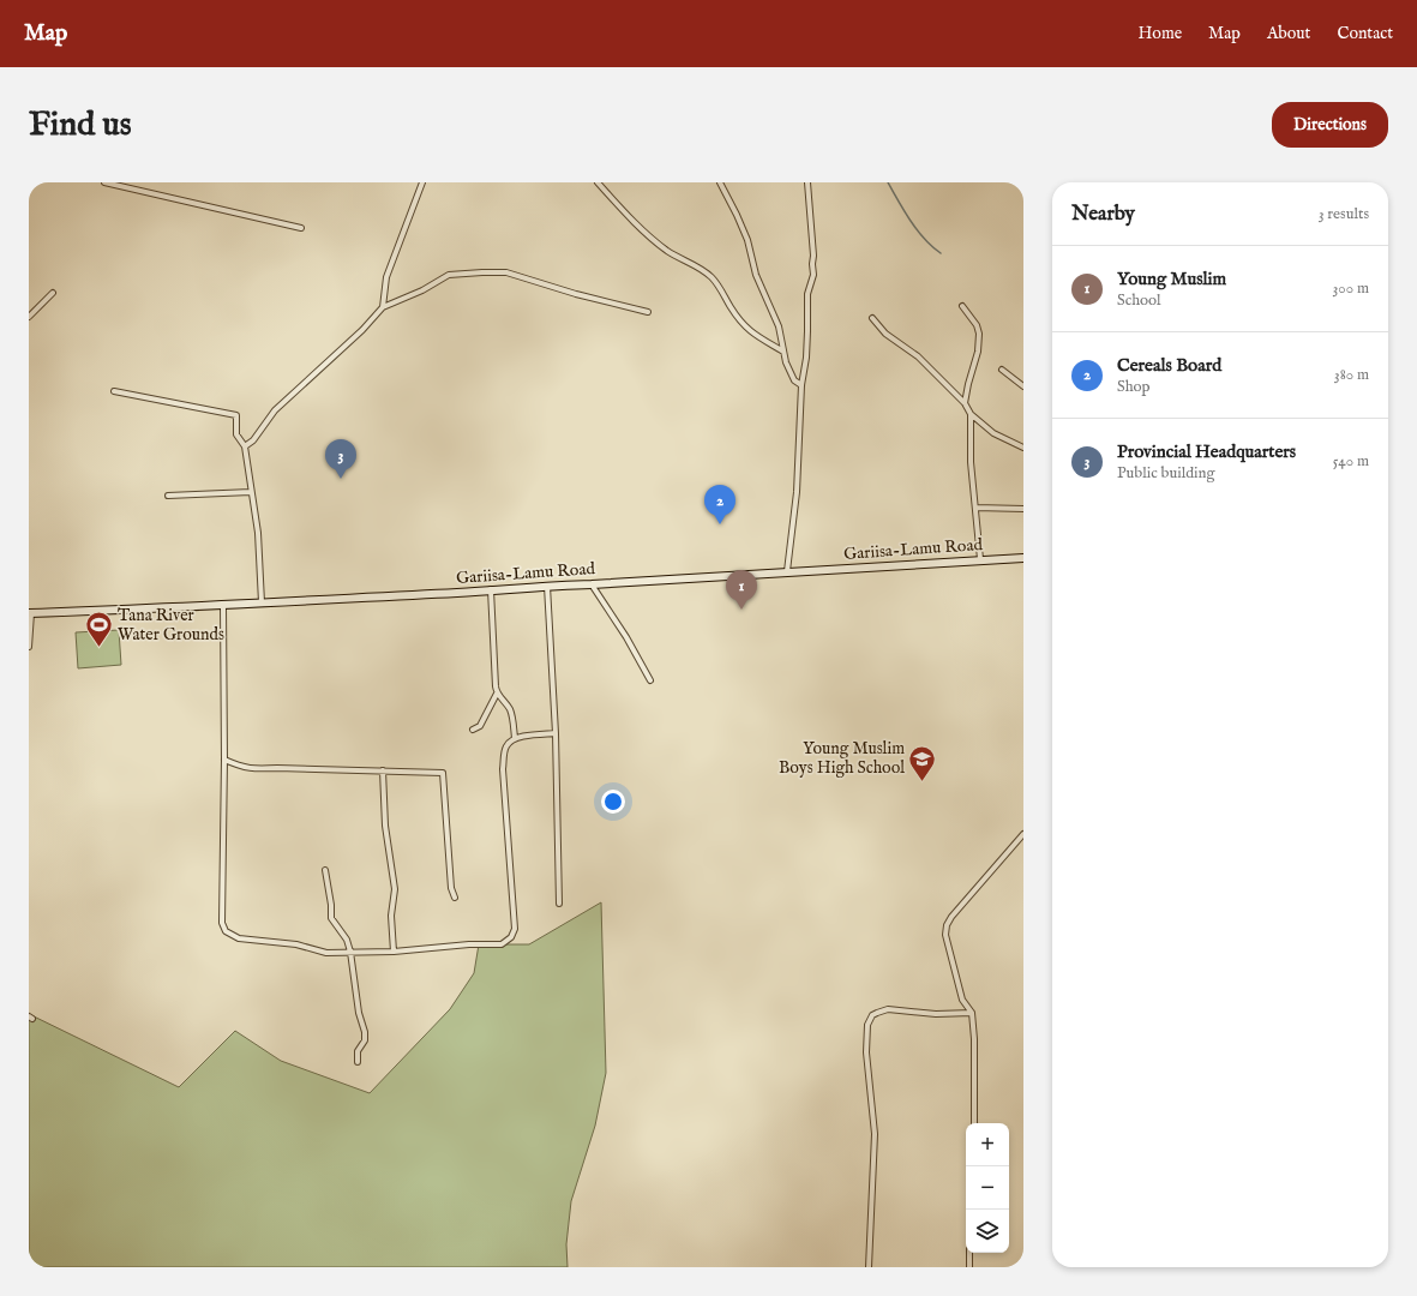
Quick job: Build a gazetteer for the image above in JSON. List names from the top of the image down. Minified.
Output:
{"streets":{"street":["Gariisa-Lamu Road"]},"places":{"sports":["Tana River Water Grounds"],"school or university":["Young Muslim Boys High School"]},"page":{"header":"Map","nav":["Home","Map","About","Contact"],"buttons":"Directions","title":"Find us","heading":["Nearby","3 results"],"list":[{"mark":"1","name":"Young Muslim","note":"School","value":"300 m"},{"mark":"2","name":"Cereals Board","note":"Shop","value":"380 m"},{"mark":"3","name":"Provincial Headquarters","note":"Public building","value":"540 m"}],"pins":["3","2","1"],"map_buttons":["+","−"]}}
